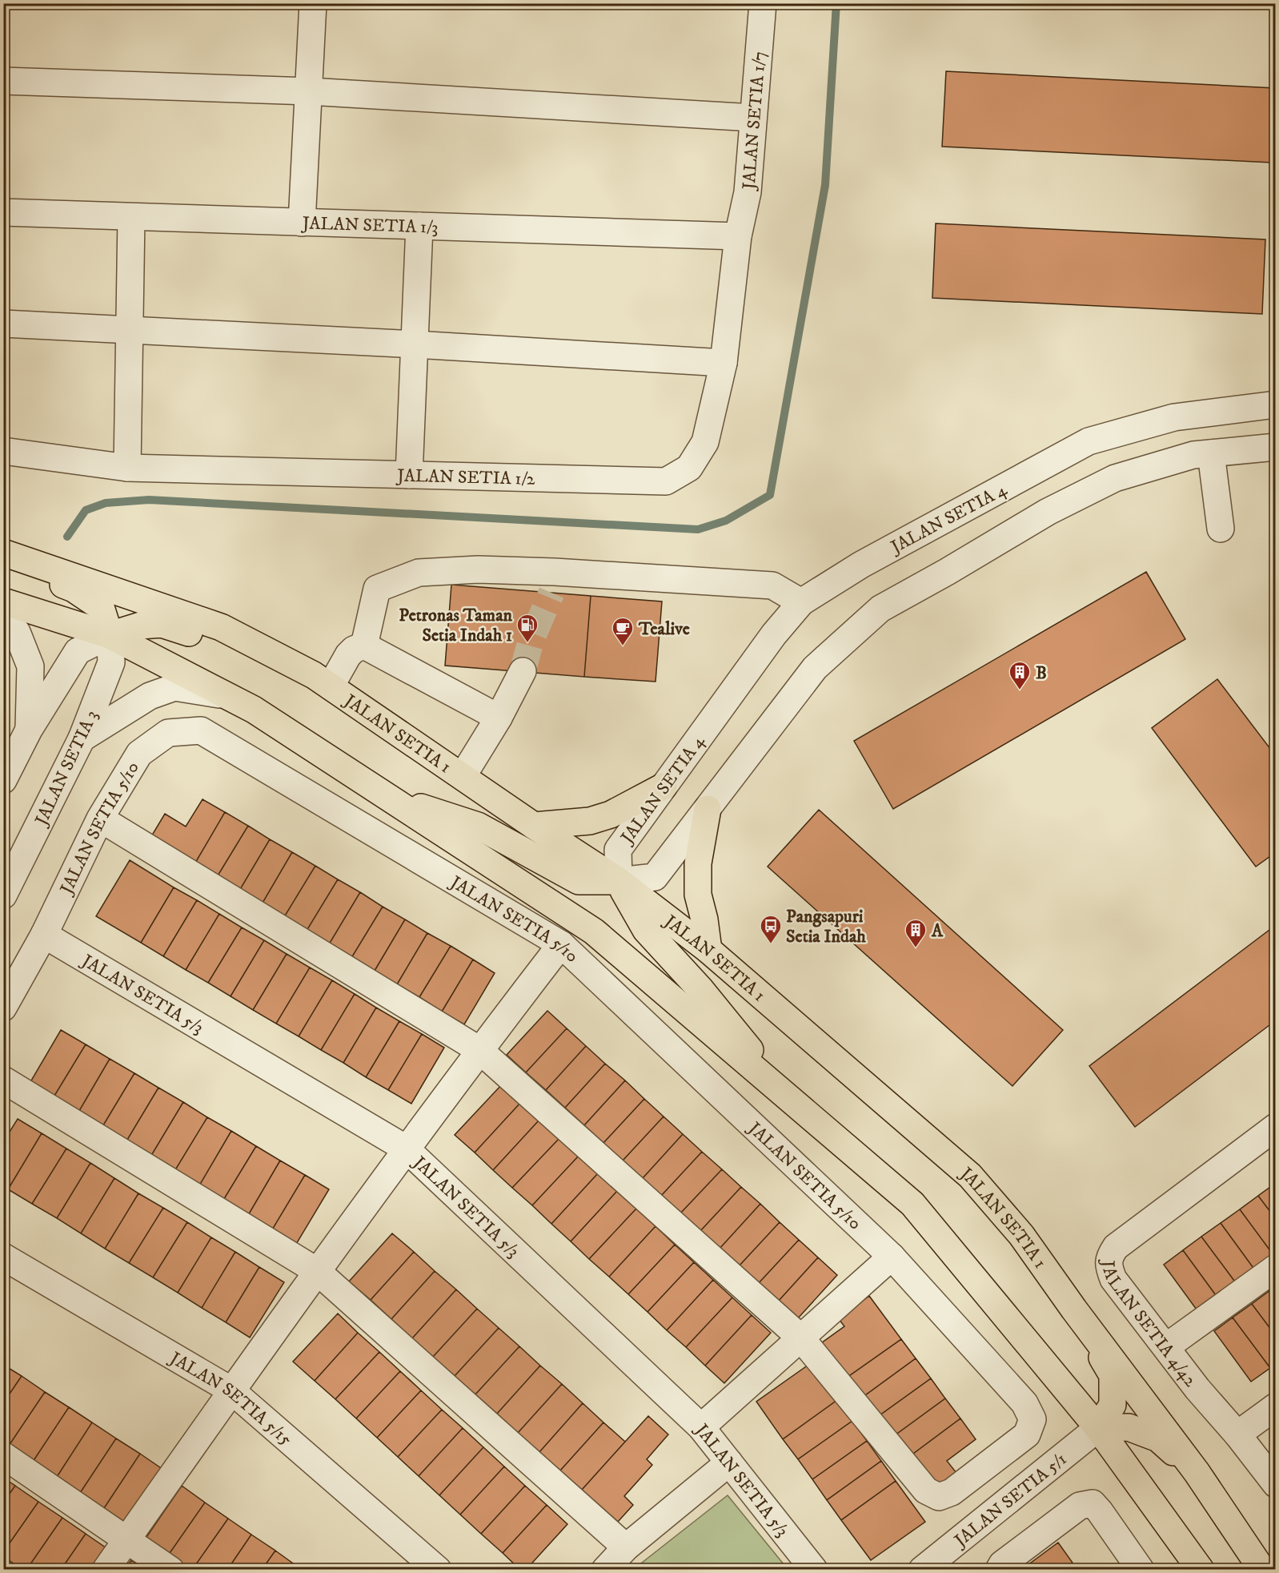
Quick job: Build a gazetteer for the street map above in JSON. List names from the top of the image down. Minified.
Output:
{"streets":{"main road":["JALAN SETIA 1","JALAN SETIA 3"],"street":["JALAN SETIA 1/7","JALAN SETIA 1/3","JALAN SETIA 1/2","JALAN SETIA 4","JALAN SETIA 5/10","JALAN SETIA 5/3","JALAN SETIA 4/42","JALAN SETIA 5/15","JALAN SETIA 5/1"]},"crossings":[["JALAN SETIA 1/7","JALAN SETIA 1/3"],["JALAN SETIA 1/7","JALAN SETIA 1/2"],["JALAN SETIA 1/3","JALAN SETIA 1/2"],["JALAN SETIA 4","JALAN SETIA 1"],["JALAN SETIA 5/10","JALAN SETIA 5/3"]],"places":{"fuel station":["Petronas Taman Setia Indah 1"],"cafe":["Tealive"],"building":["B","A"],"bus stop":["Pangsapuri Setia Indah"]}}
